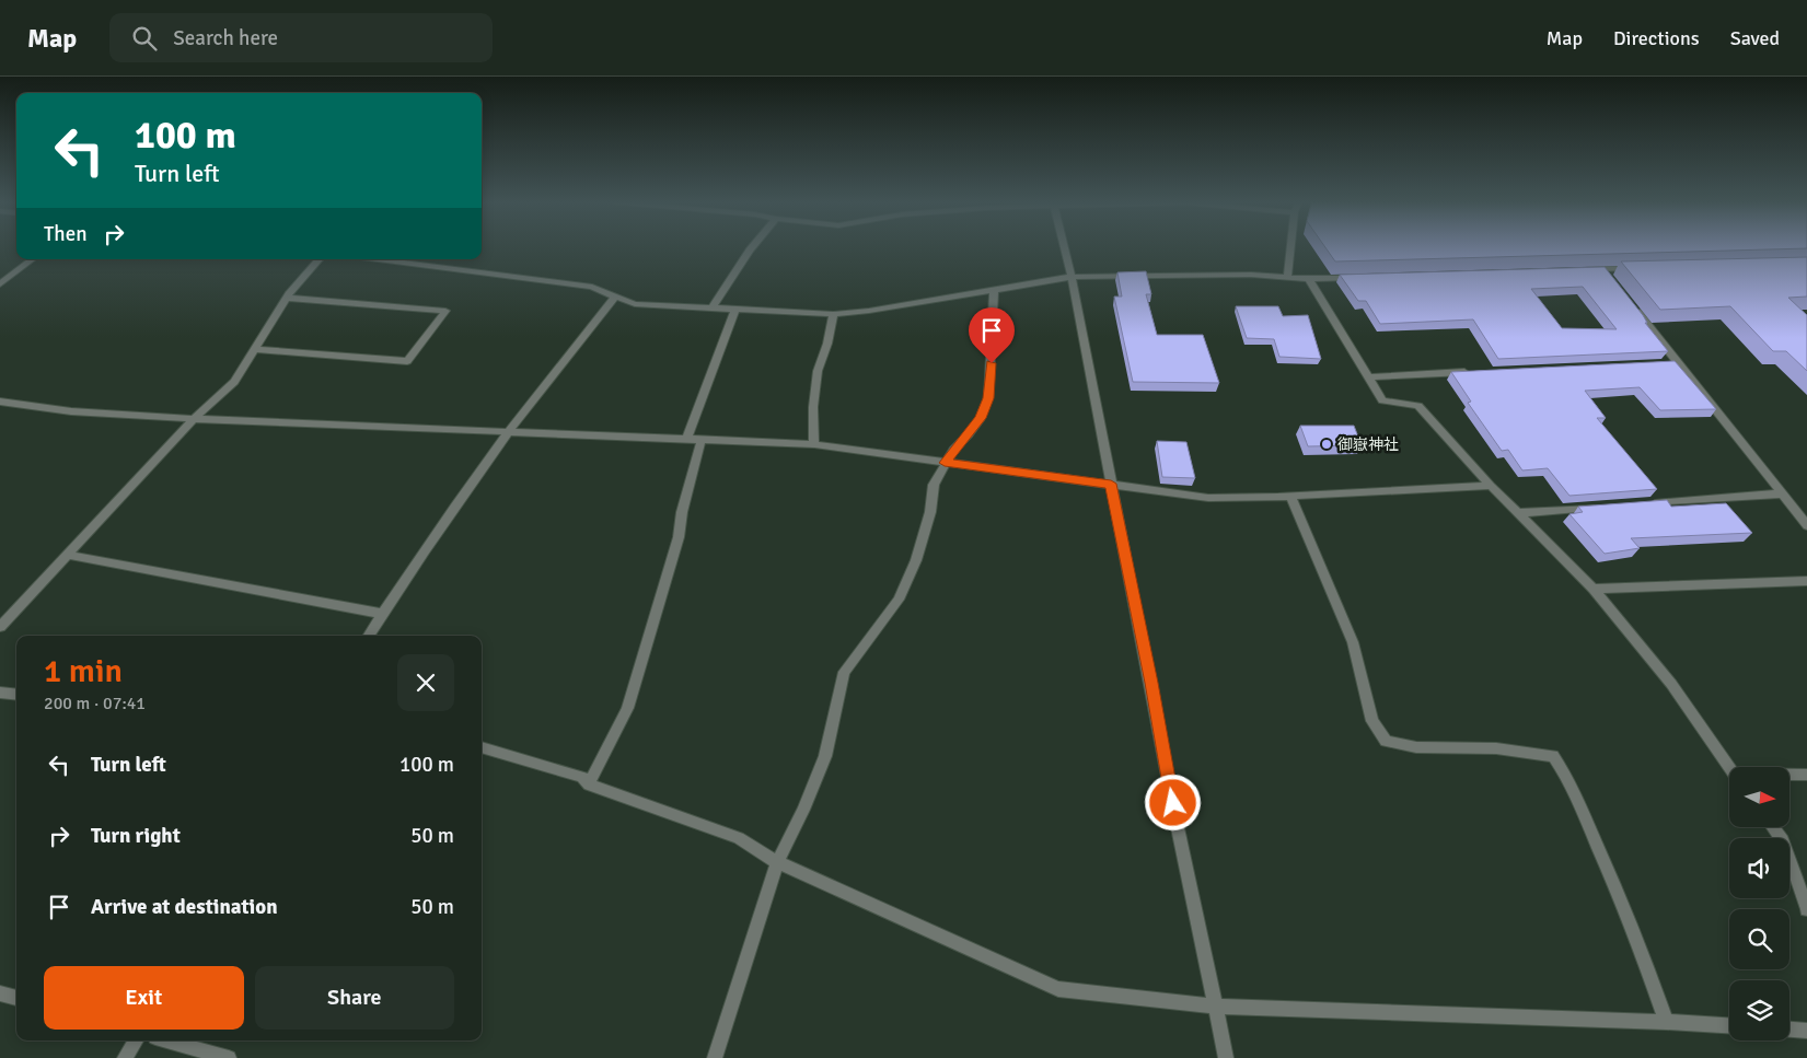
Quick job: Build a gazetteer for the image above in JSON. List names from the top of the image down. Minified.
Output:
{"places":["御嶽神社"],"north":"right","page":{"header":"Map","search":"Search here","nav":["Map","Directions","Saved"],"turn":["100 m","Turn left"],"then":"Then","heading":["1 min","200 m · 07:41"],"list":[{"name":"Turn left","value":"100 m"},{"name":"Turn right","value":"50 m"},{"name":"Arrive at destination","value":"50 m"}],"buttons":["Exit","Share"]}}
